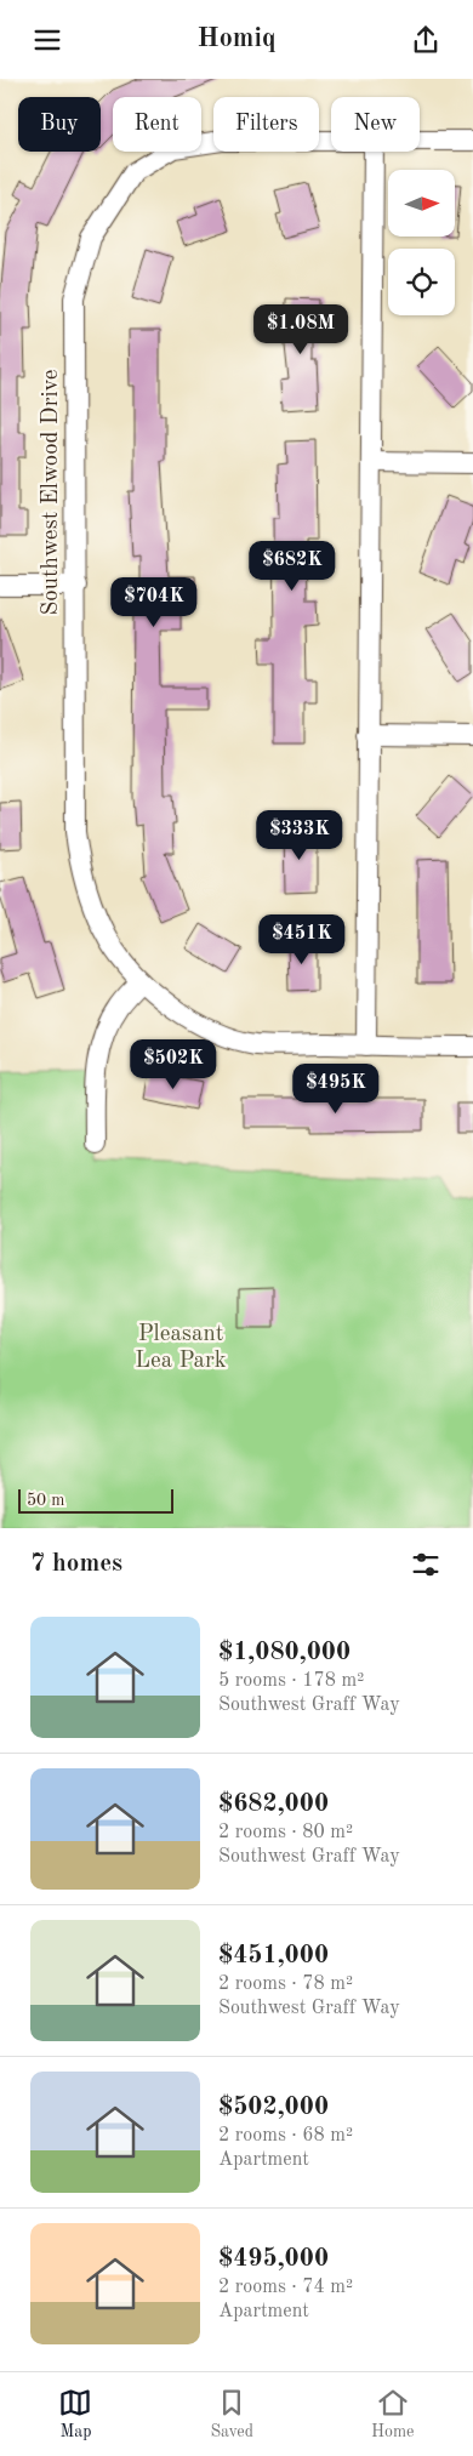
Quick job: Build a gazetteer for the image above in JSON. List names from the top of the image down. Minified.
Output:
{"streets":{"street":["Southwest Elwood Drive"]},"parks":["Pleasant Lea Park"],"scale_bar":"50 m","north":"right","page":{"header":"Homiq","chip":["Buy","Rent","Filters","New"],"price":["$1.08M","$682K","$704K","$333K","$451K","$502K","$495K"],"scale":"50 m","heading":"7 homes","list":[{"name":"$1,080,000","note":"5 rooms · 178 m² · Southwest Graff Way"},{"name":"$682,000","note":"2 rooms · 80 m² · Southwest Graff Way"},{"name":"$451,000","note":"2 rooms · 78 m² · Southwest Graff Way"},{"name":"$502,000","note":"2 rooms · 68 m² · Apartment"},{"name":"$495,000","note":"2 rooms · 74 m² · Apartment"}],"tabs":["Map","Saved","Home"]}}
